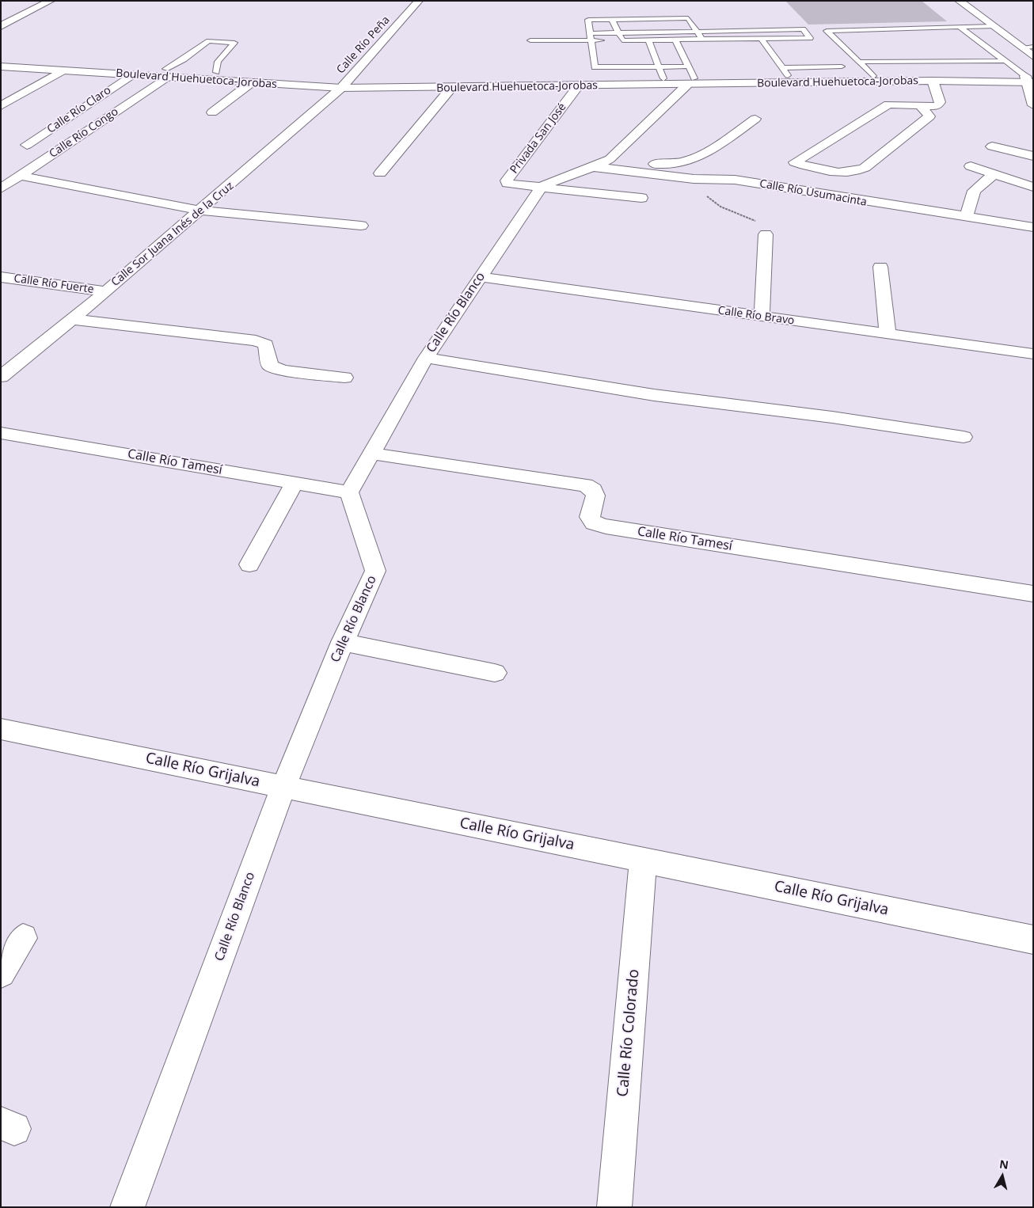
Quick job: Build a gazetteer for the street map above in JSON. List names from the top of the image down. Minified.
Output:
{"streets":{"street":["Calle Río Peña","Boulevard Huehuetoca-Jorobas","Calle Río Claro","Calle Río Congo","Privada San José","Calle Río Usumacinta","Calle Sor Juana Inés de la Cruz","Calle Río Fuerte","Calle Río Blanco","Calle Río Bravo","Calle Río Tamesí","Calle Río Grijalva","Calle Río Colorado"]},"crossings":[["Calle Río Peña","Boulevard Huehuetoca-Jorobas"],["Calle Río Peña","Calle Sor Juana Inés de la Cruz"],["Boulevard Huehuetoca-Jorobas","Calle Río Claro"],["Boulevard Huehuetoca-Jorobas","Calle Río Congo"],["Boulevard Huehuetoca-Jorobas","Privada San José"],["Boulevard Huehuetoca-Jorobas","Calle Sor Juana Inés de la Cruz"],["Privada San José","Calle Río Blanco"],["Calle Sor Juana Inés de la Cruz","Calle Río Fuerte"],["Calle Río Blanco","Calle Río Bravo"],["Calle Río Blanco","Calle Río Tamesí"],["Calle Río Blanco","Calle Río Grijalva"],["Calle Río Grijalva","Calle Río Colorado"]],"north":"top"}
